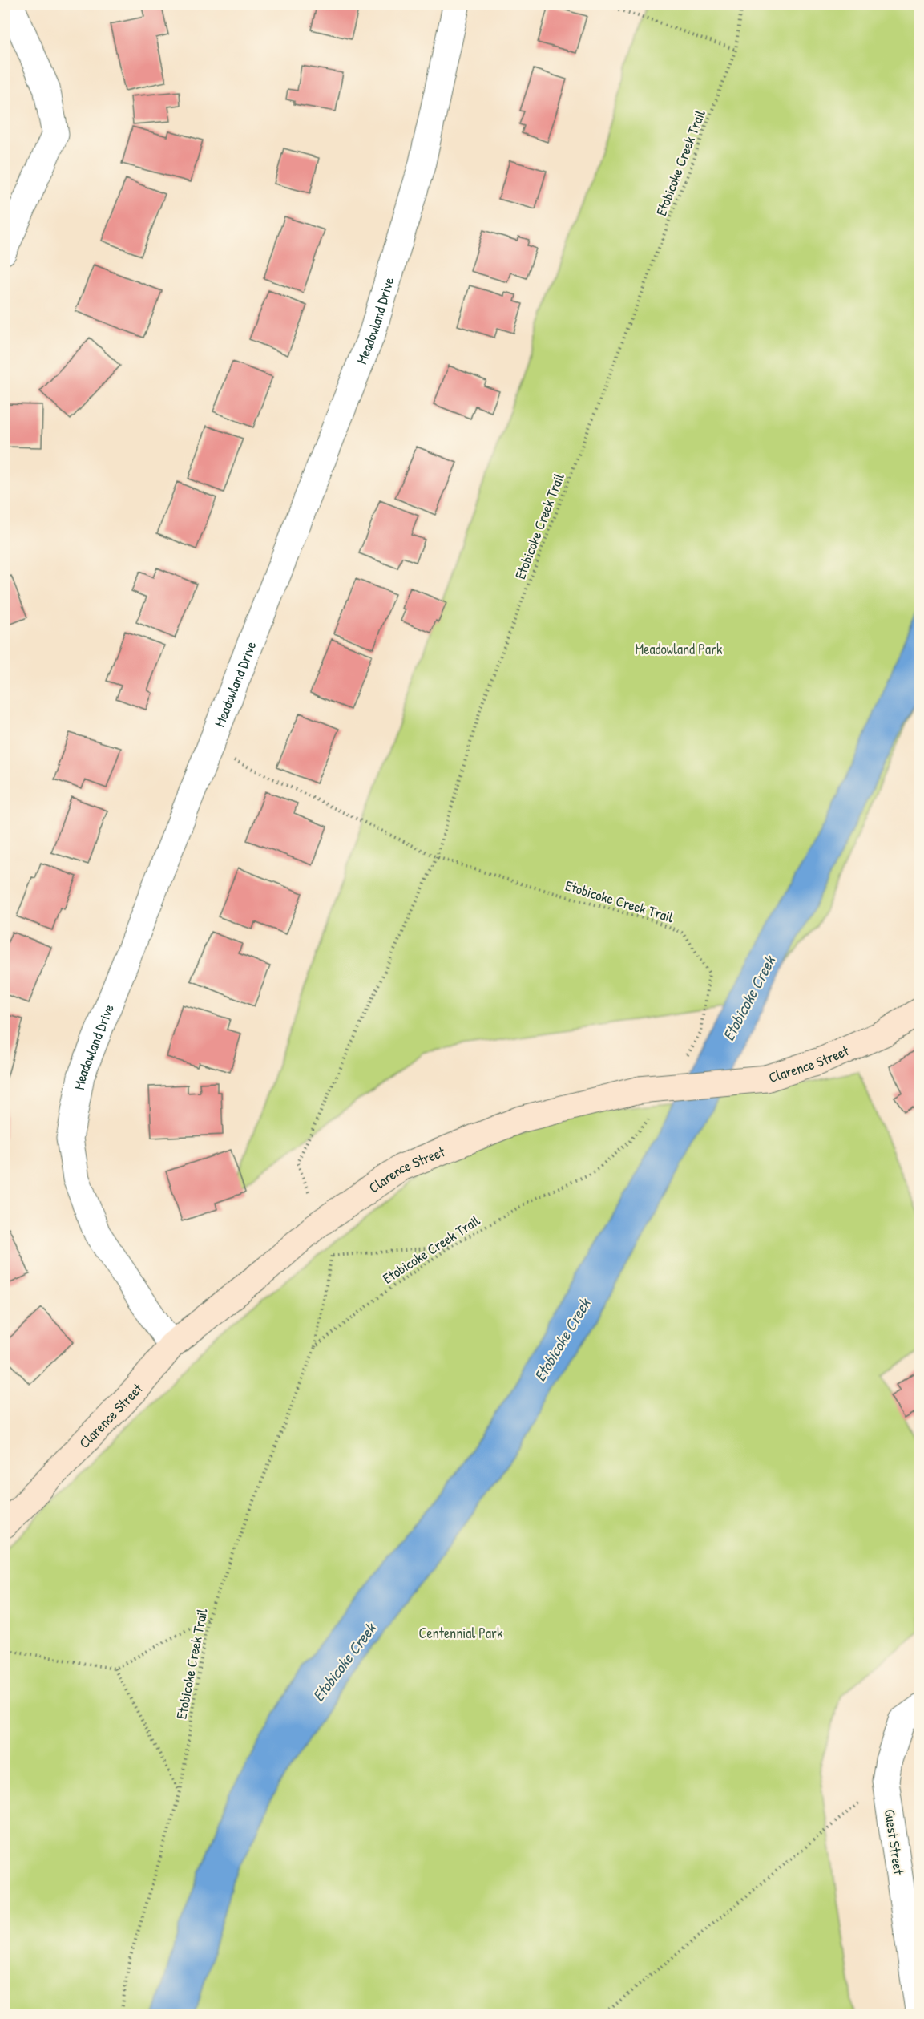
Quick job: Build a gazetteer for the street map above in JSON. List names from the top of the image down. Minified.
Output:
{"streets":{"street":["Meadowland Drive","Clarence Street","Guest Street"],"path":["Etobicoke Creek Trail"]},"crossings":[["Etobicoke Creek Trail","Clarence Street"],["Meadowland Drive","Clarence Street"]],"water":["Etobicoke Creek"],"parks":["Meadowland Park","Centennial Park"]}
